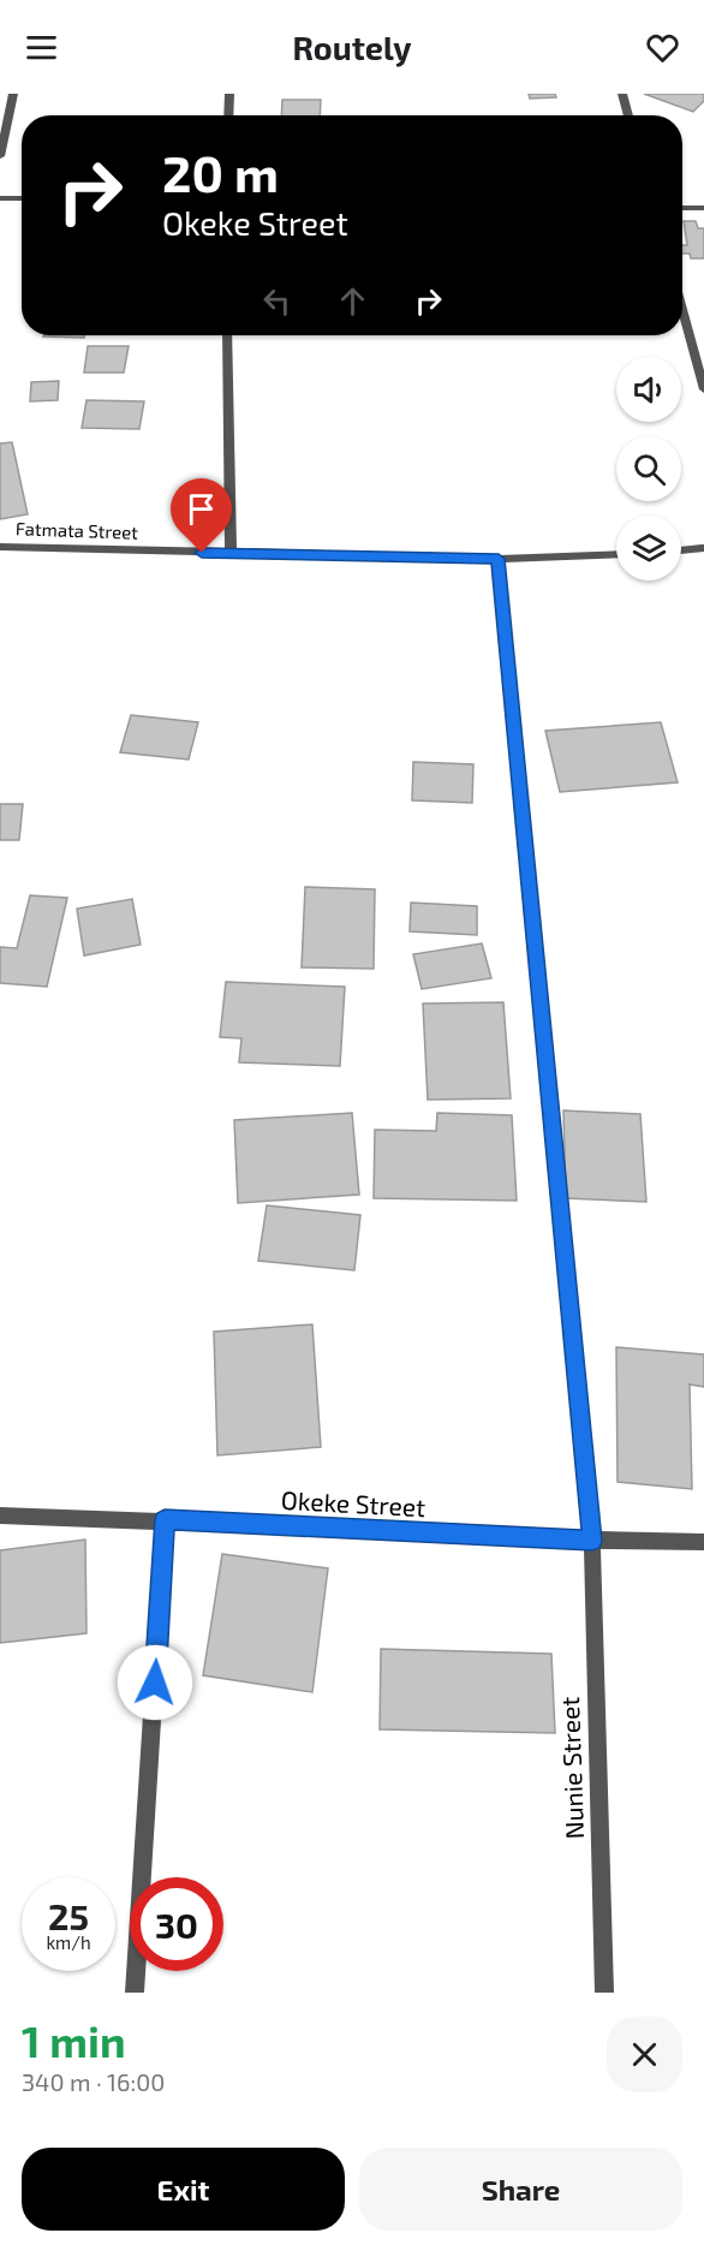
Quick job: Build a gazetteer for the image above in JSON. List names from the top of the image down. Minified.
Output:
{"streets":{"street":["Fatmata Street","Okeke Street","Nunie Street"]},"crossings":[["Fatmata Street","Nunie Street"],["Okeke Street","Nunie Street"]],"page":{"header":"Routely","turn":["20 m","Okeke Street"],"speed":"25 km/h","limit":"30","heading":["1 min","340 m · 16:00"],"buttons":["Exit","Share"]}}
